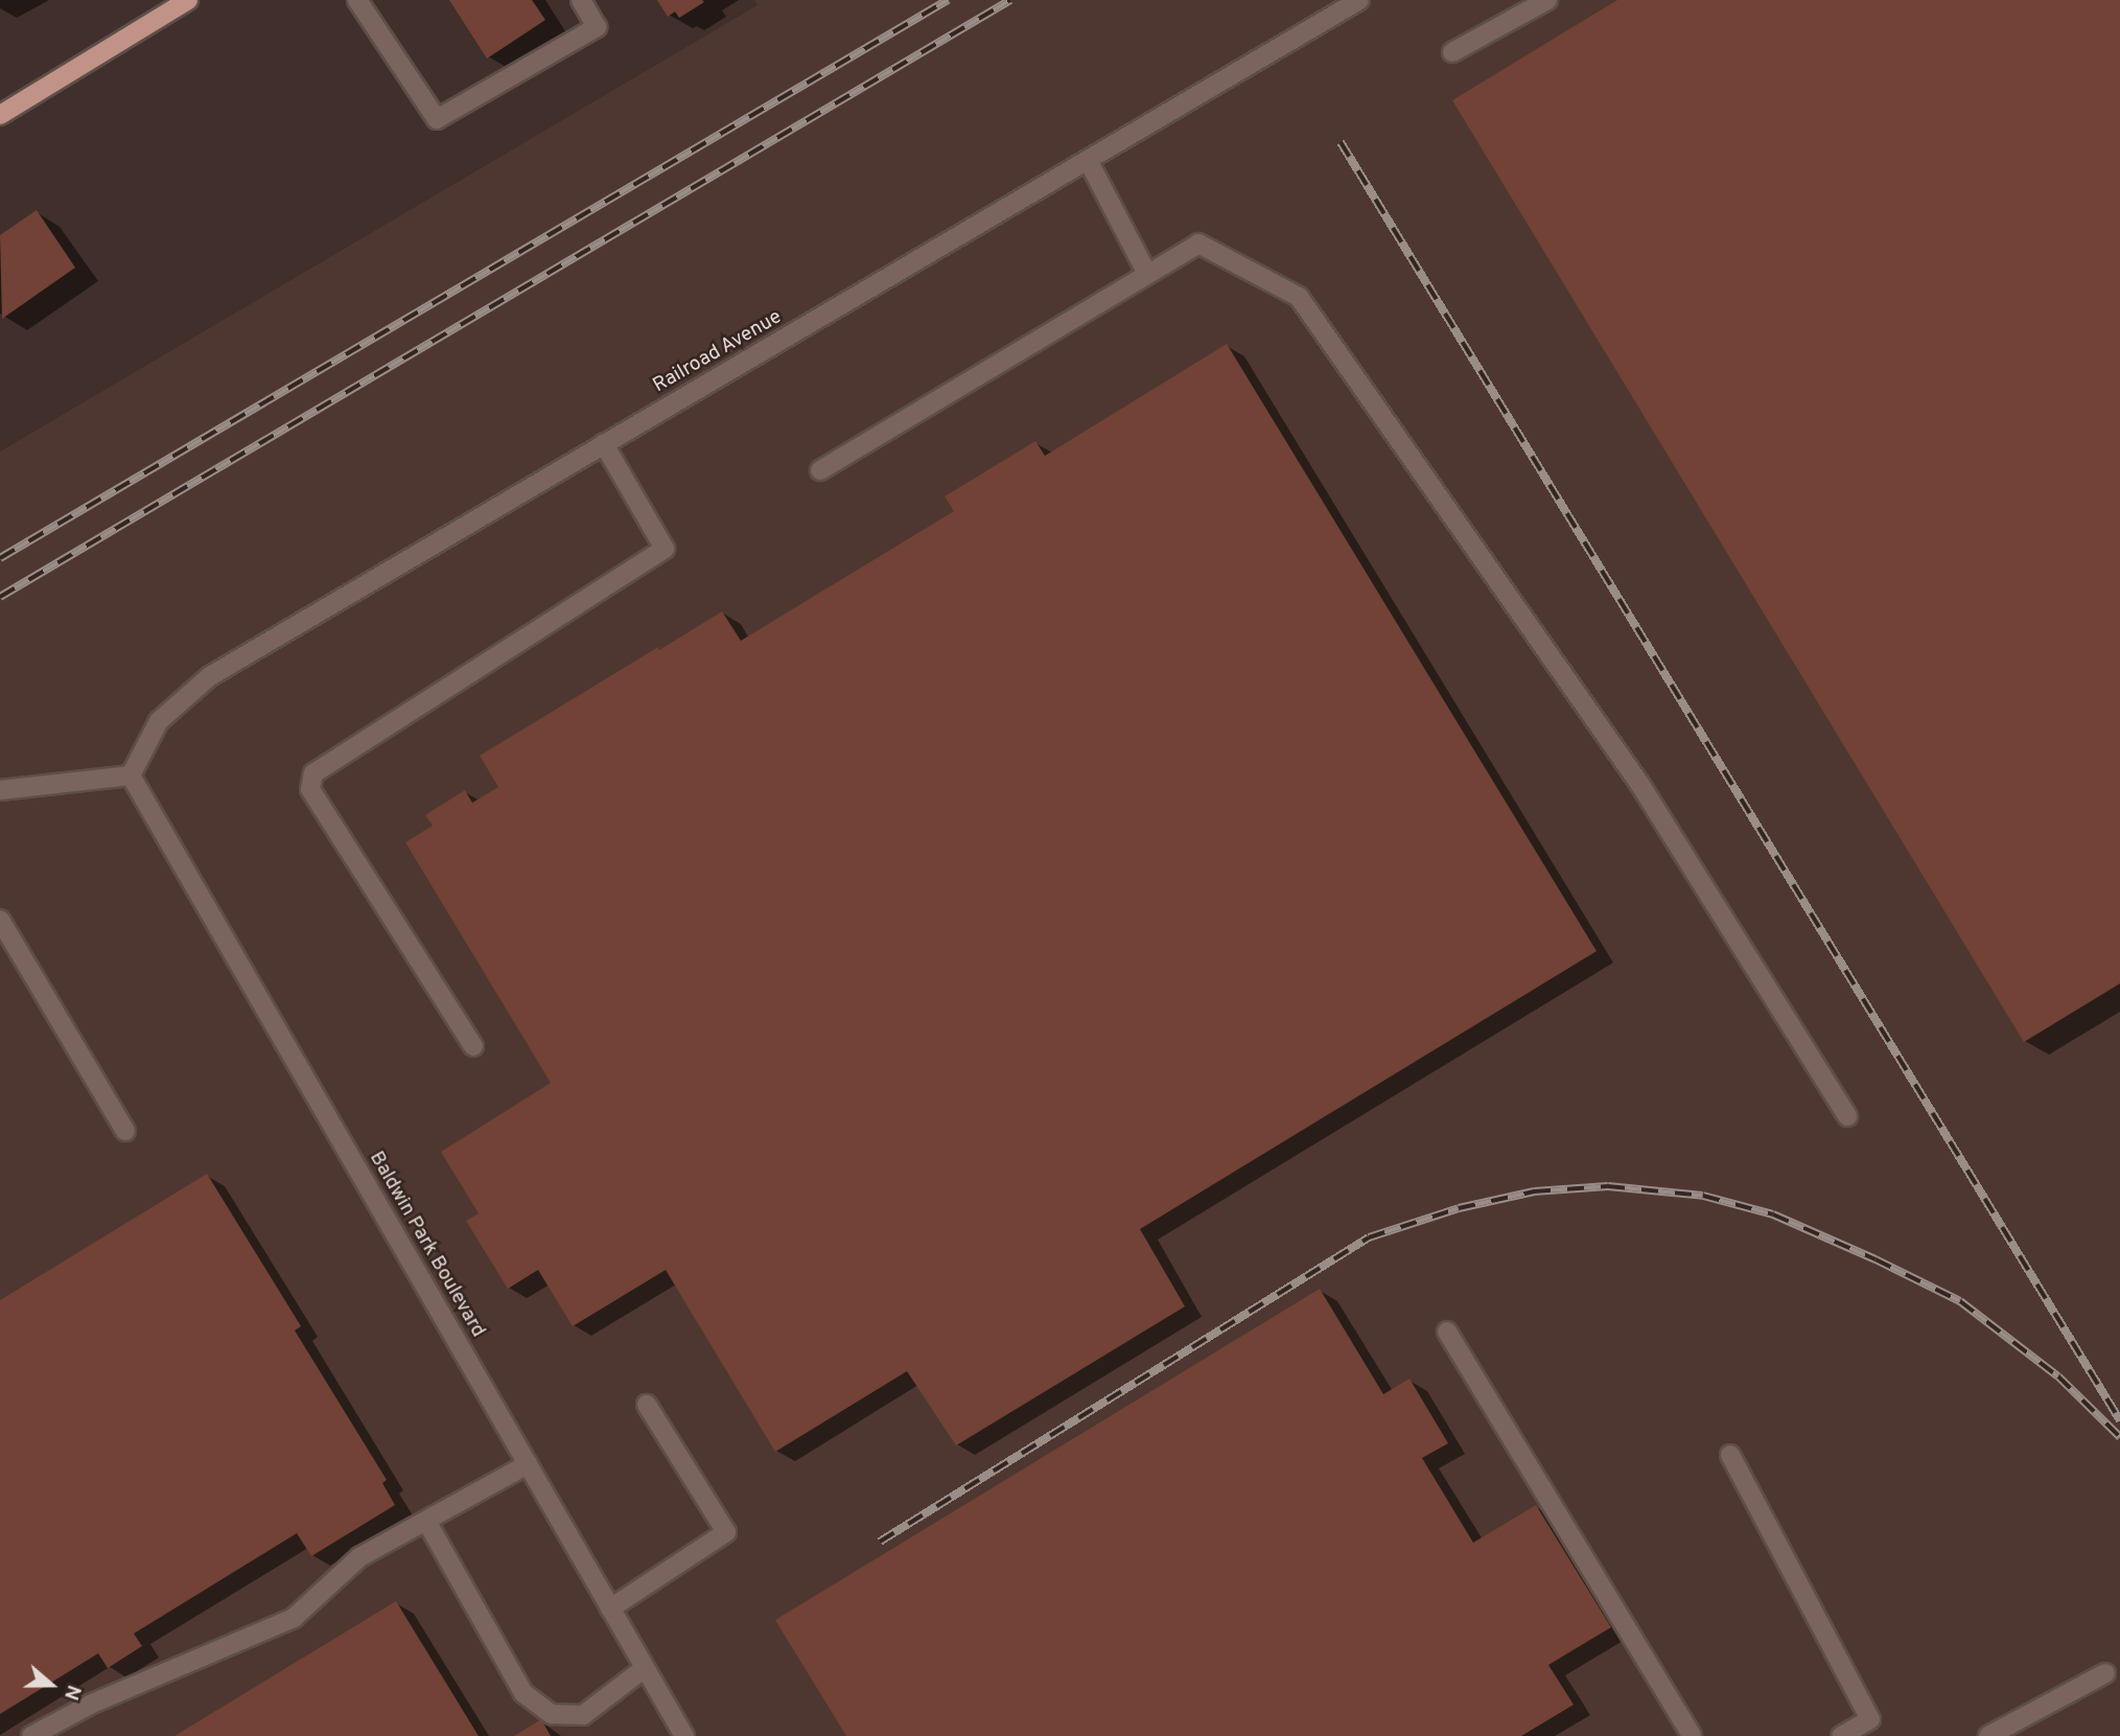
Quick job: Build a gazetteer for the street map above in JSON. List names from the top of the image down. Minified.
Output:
{"streets":{"street":["Railroad Avenue","Baldwin Park Boulevard"]},"crossings":[["Railroad Avenue","Baldwin Park Boulevard"]],"north":"right"}
